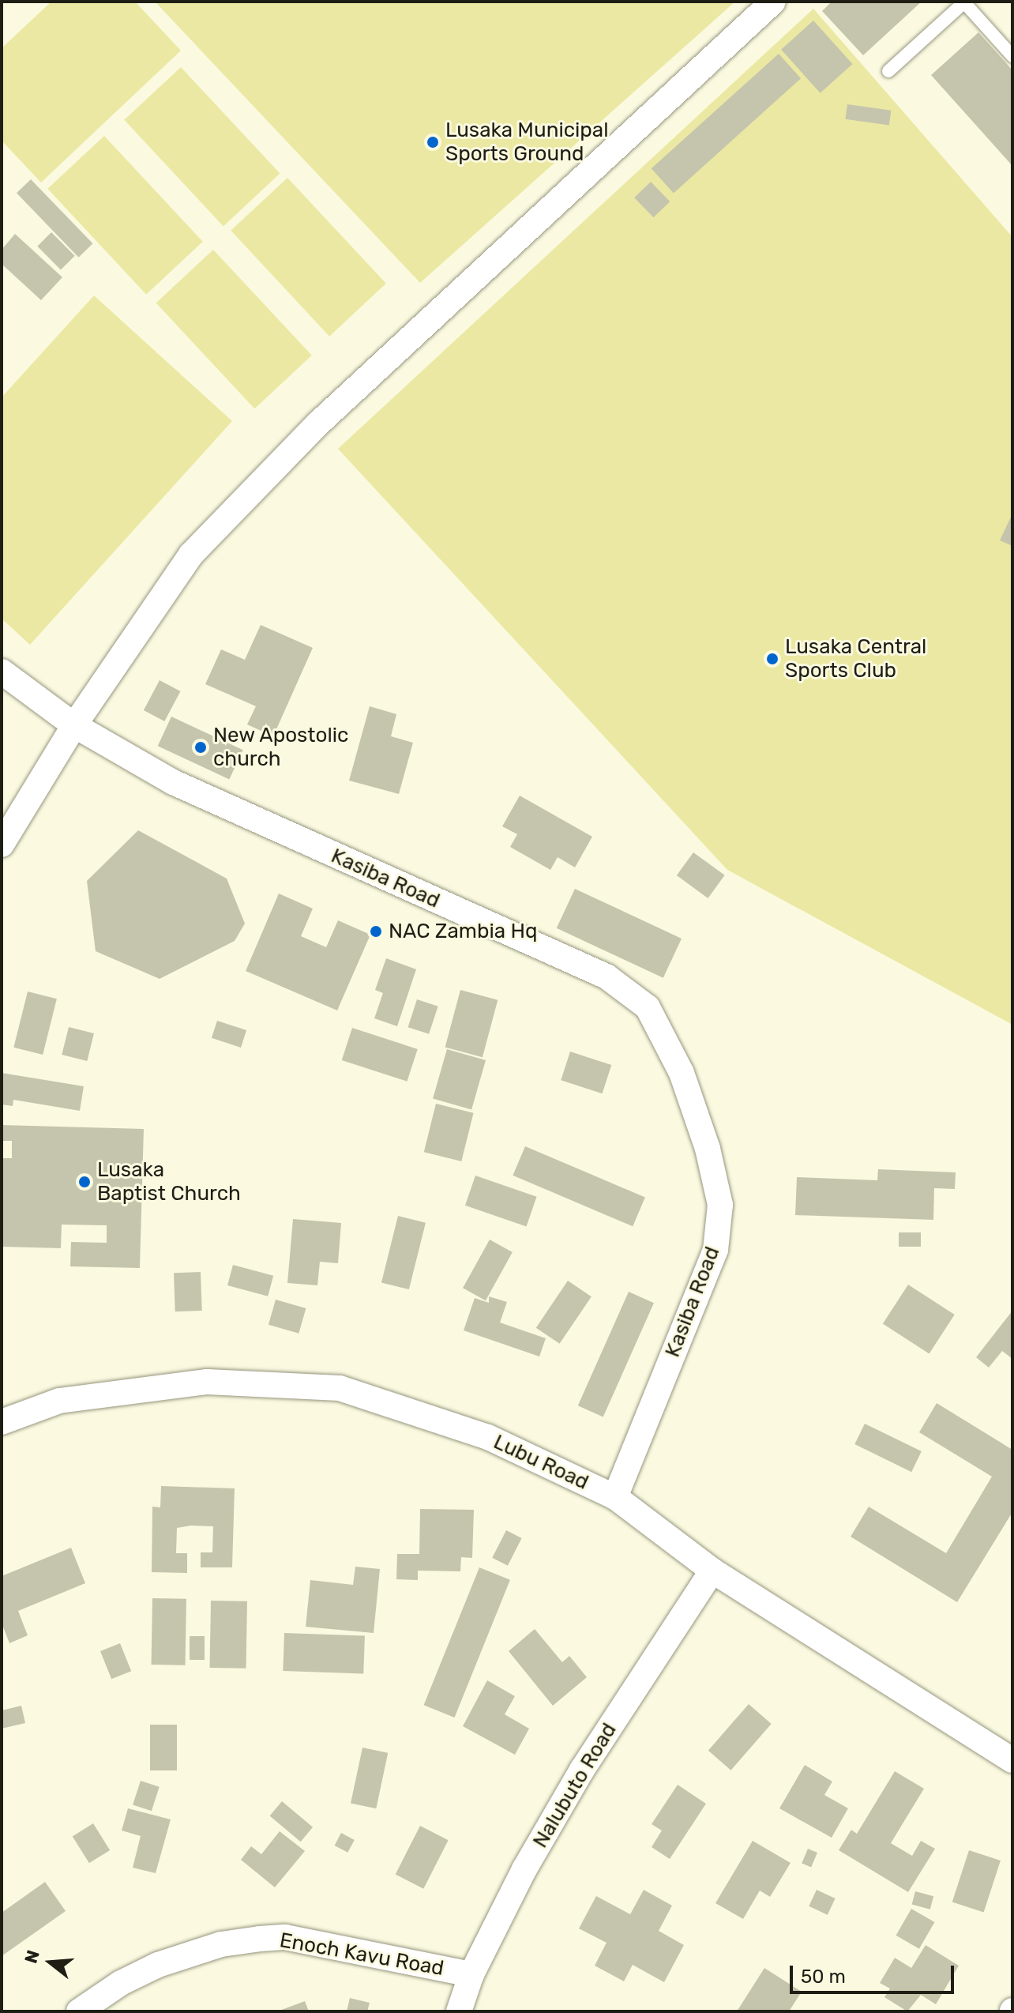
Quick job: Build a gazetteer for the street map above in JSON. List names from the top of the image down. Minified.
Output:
{"streets":{"street":["Kasiba Road","Lubu Road","Nalubuto Road","Enoch Kavu Road"]},"crossings":[["Kasiba Road","Lubu Road"],["Lubu Road","Nalubuto Road"],["Nalubuto Road","Enoch Kavu Road"]],"places":["Lusaka Municipal Sports Ground","Lusaka Central Sports Club","New Apostolic church","NAC Zambia Hq","Lusaka Baptist Church"],"scale_bar":"50 m","north":"left"}
